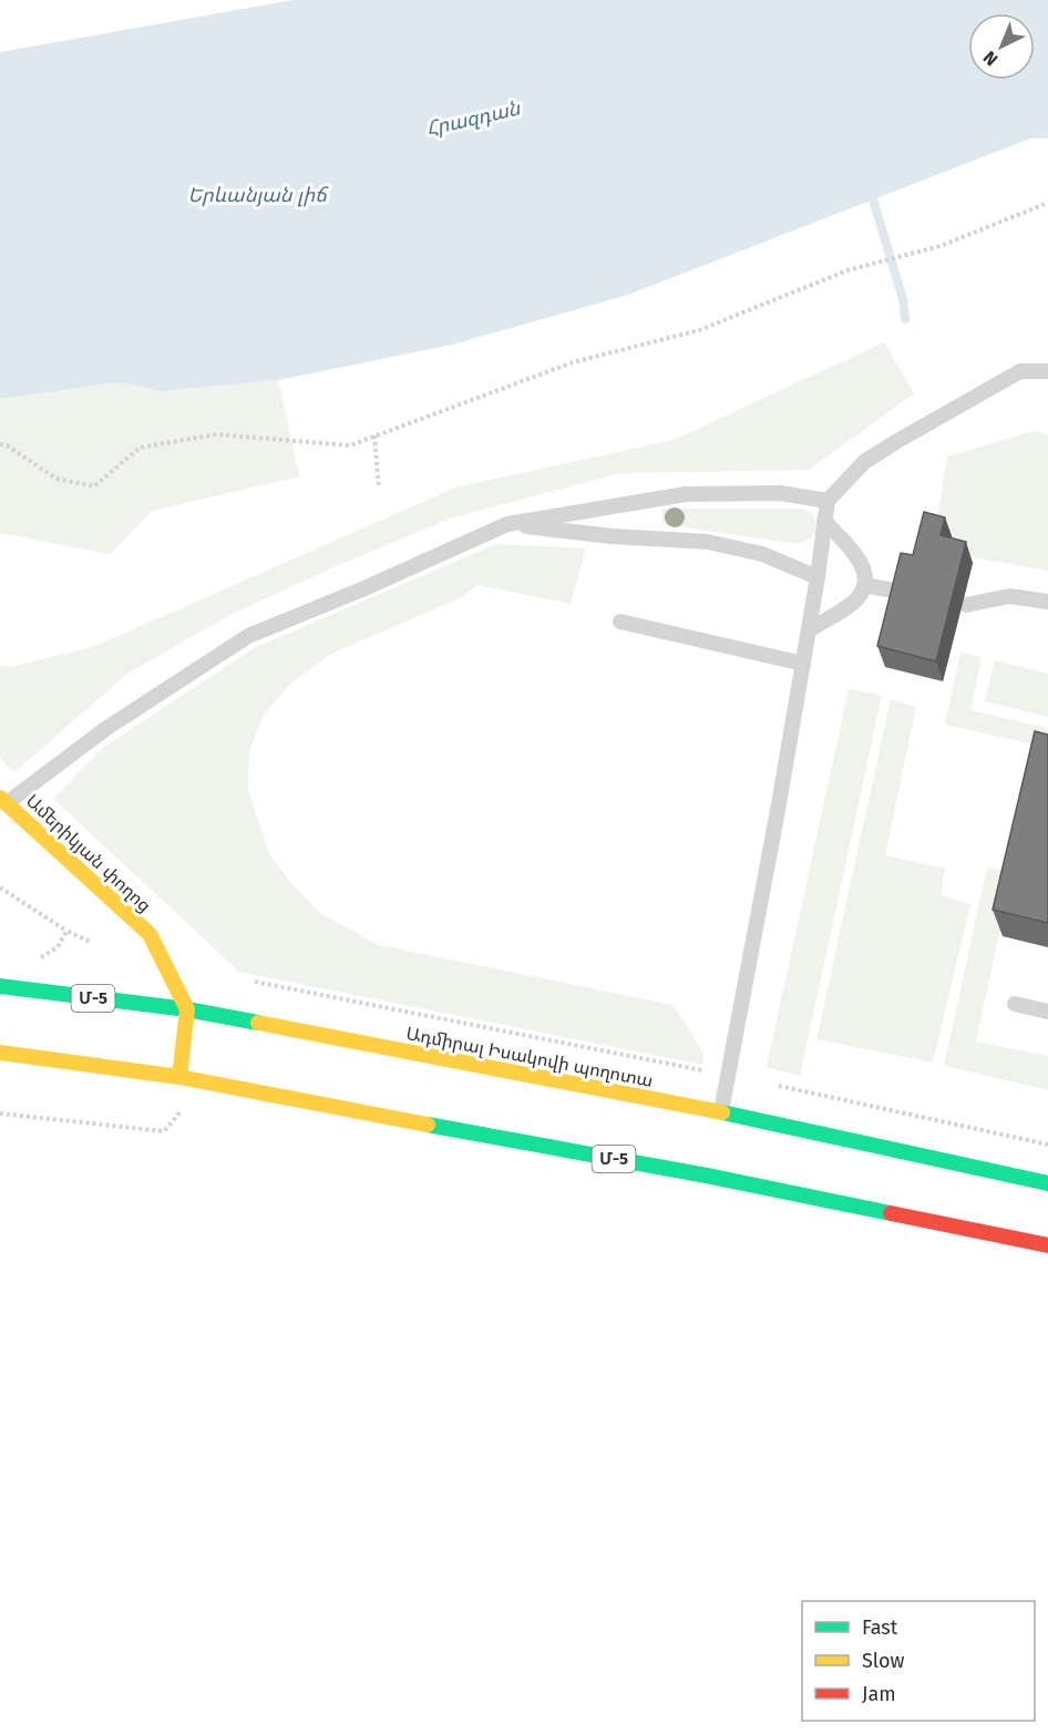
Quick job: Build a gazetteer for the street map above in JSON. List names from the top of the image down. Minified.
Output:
{"streets":{"main road":["Ամերիկյան փողոց","Մ-5","Ադմիրալ Իսակովի պողոտա"]},"crossings":[["Ամերիկյան փողոց","Ադմիրալ Իսակովի պողոտա"]],"water":["Հրազդան","Երևանյան լիճ"],"legend":["Fast","Slow","Jam"],"north":"bottom left"}
